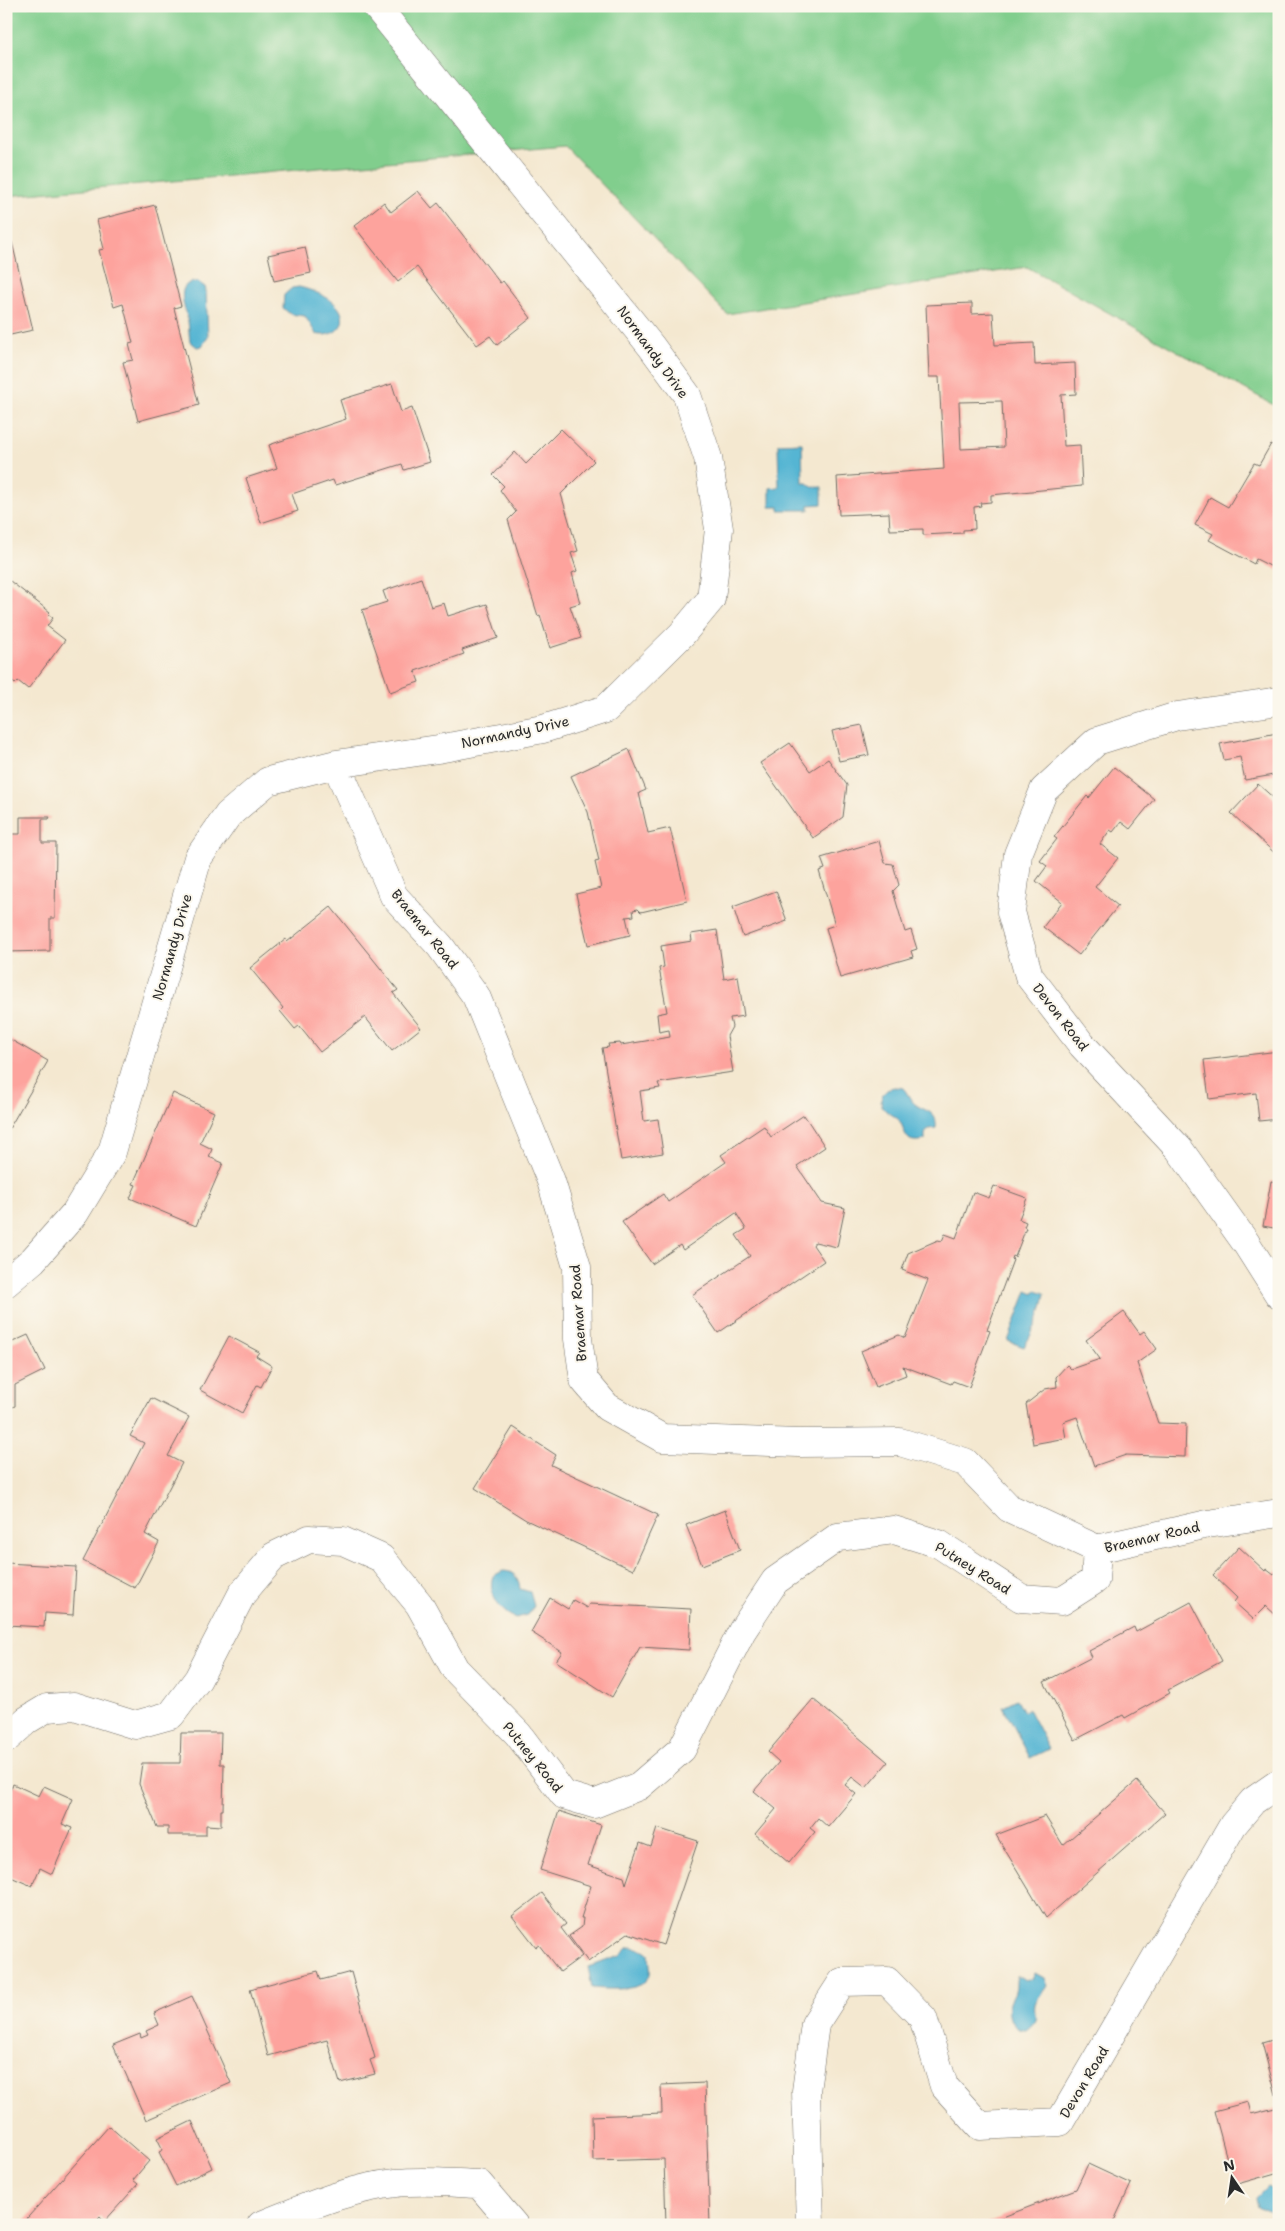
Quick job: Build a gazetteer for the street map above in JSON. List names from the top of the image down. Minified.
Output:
{"streets":{"street":["Normandy Drive","Braemar Road","Devon Road","Putney Road"]},"crossings":[["Normandy Drive","Braemar Road"],["Braemar Road","Putney Road"]],"north":"top"}
